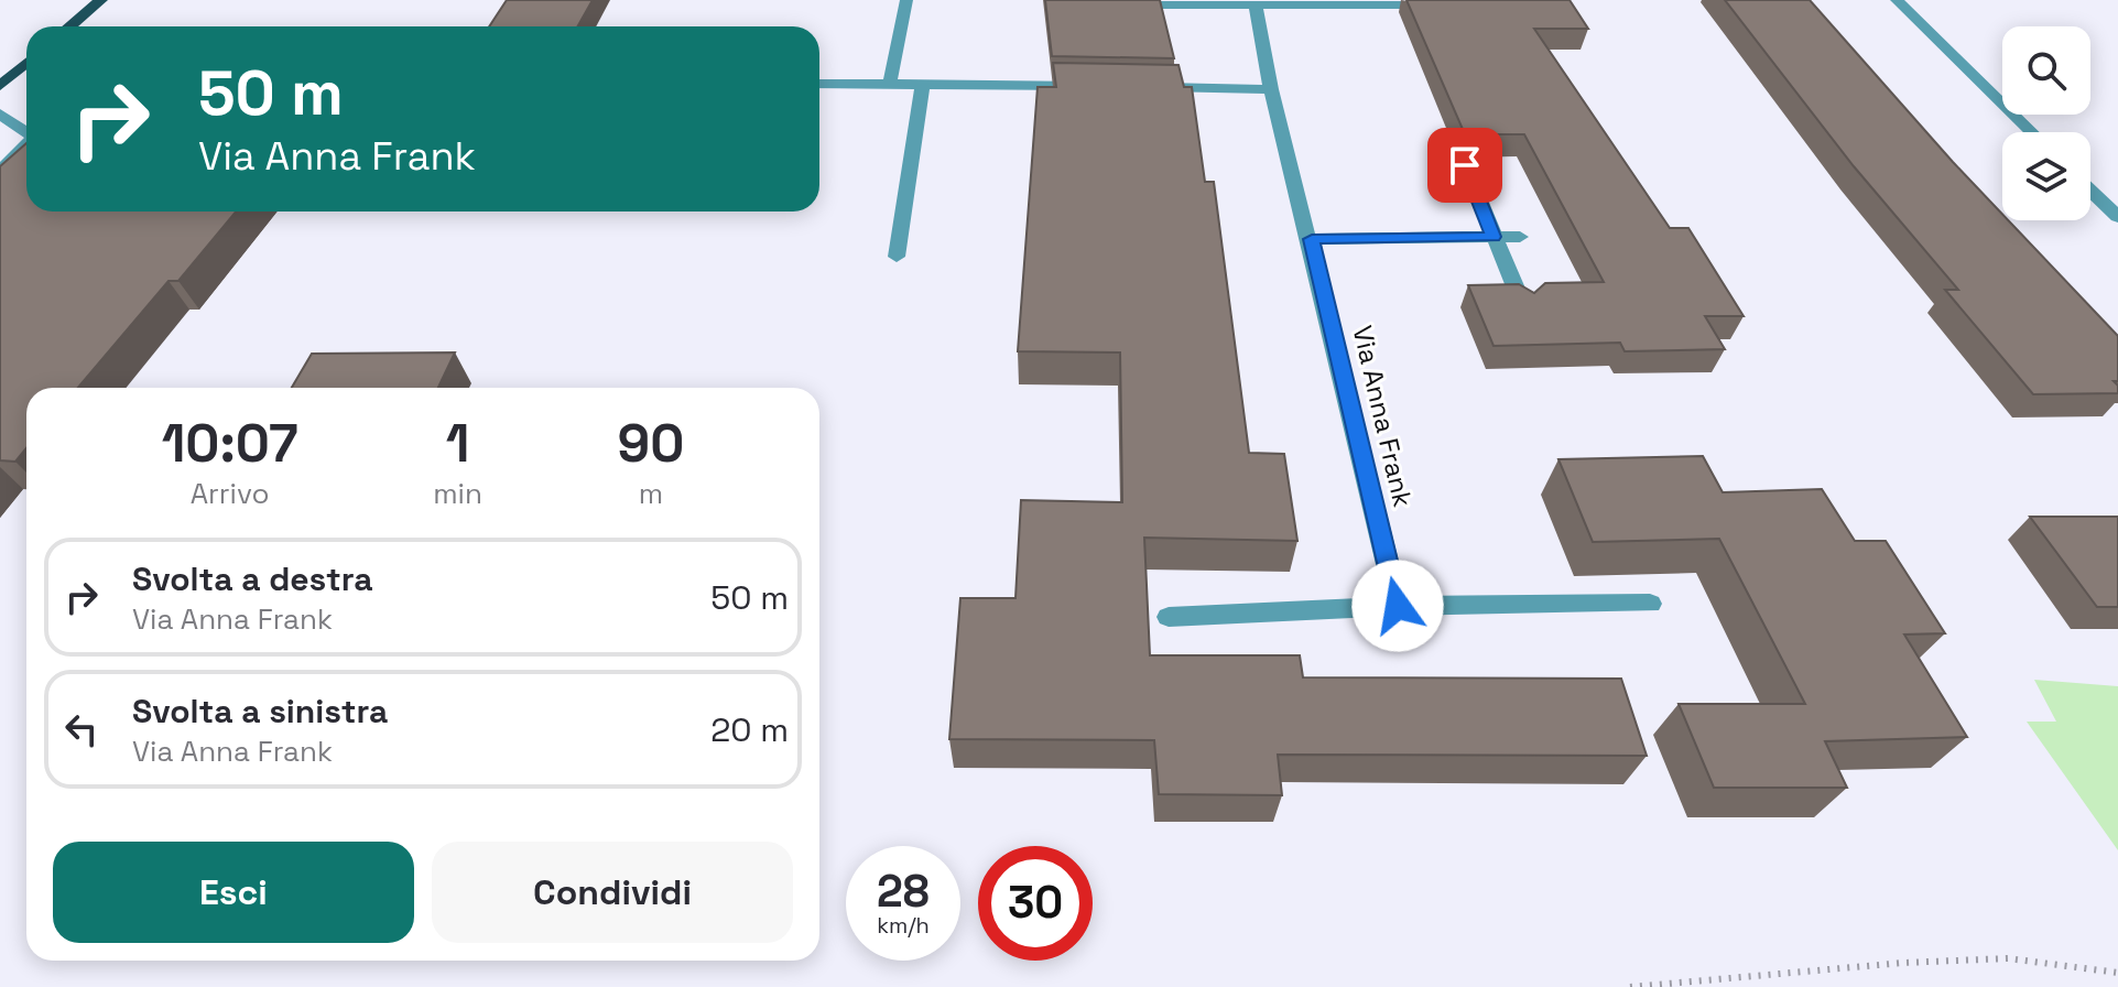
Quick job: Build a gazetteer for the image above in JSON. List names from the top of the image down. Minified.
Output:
{"streets":{"street":["Via Anna Frank"]},"page":{"turn":["50 m","Via Anna Frank"],"eta":["10:07","Arrivo","1","min","90","m"],"list":[{"name":"Svolta a destra","note":"Via Anna Frank","value":"50 m"},{"name":"Svolta a sinistra","note":"Via Anna Frank","value":"20 m"}],"buttons":["Esci","Condividi"],"speed":"28 km/h","limit":"30"}}
